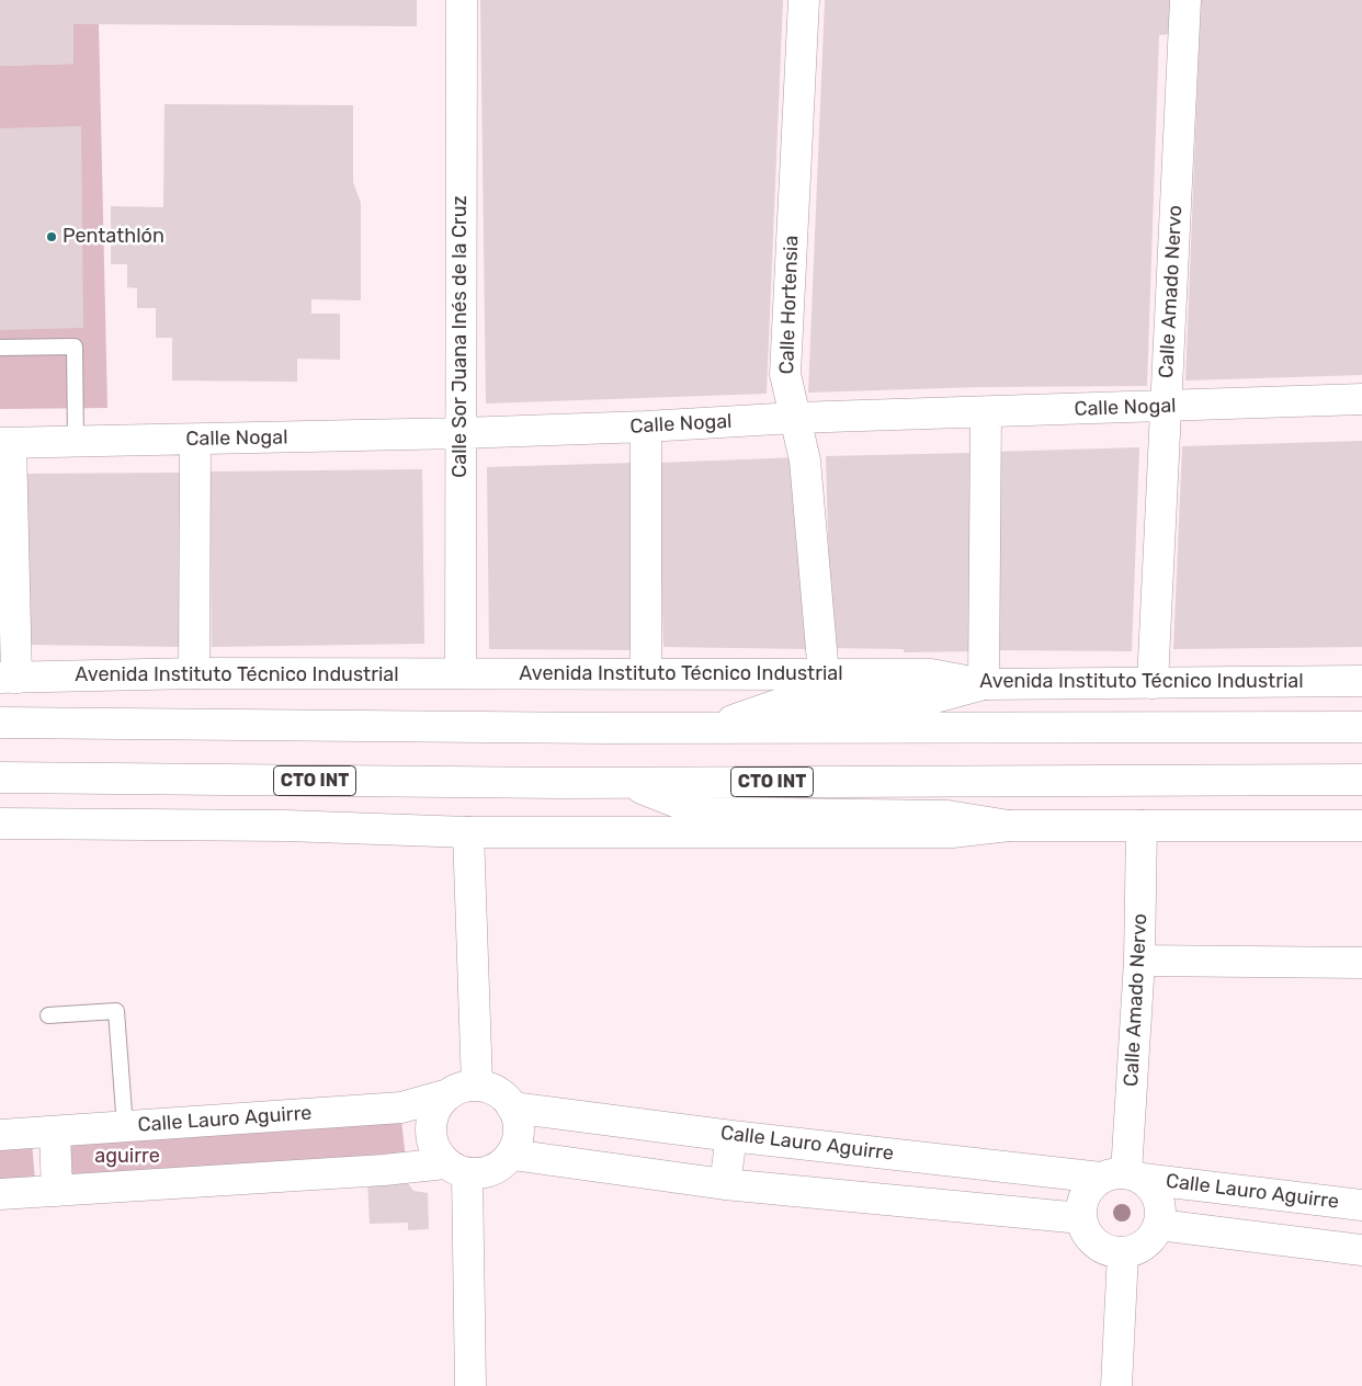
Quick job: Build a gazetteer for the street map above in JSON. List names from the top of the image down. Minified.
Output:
{"streets":{"main road":["Calle Amado Nervo","Calle Hortensia","Calle Sor Juana Inés de la Cruz","Calle Nogal","Avenida Instituto Técnico Industrial","CTO INT","Calle Lauro Aguirre"]},"crossings":[["Calle Amado Nervo","Calle Nogal"],["Calle Amado Nervo","Avenida Instituto Técnico Industrial"],["Calle Amado Nervo","Calle Lauro Aguirre"],["Calle Hortensia","Calle Nogal"],["Calle Hortensia","Avenida Instituto Técnico Industrial"],["Calle Sor Juana Inés de la Cruz","Calle Nogal"],["Calle Sor Juana Inés de la Cruz","Avenida Instituto Técnico Industrial"]],"parks":["aguirre"],"places":["Pentathlón"]}
